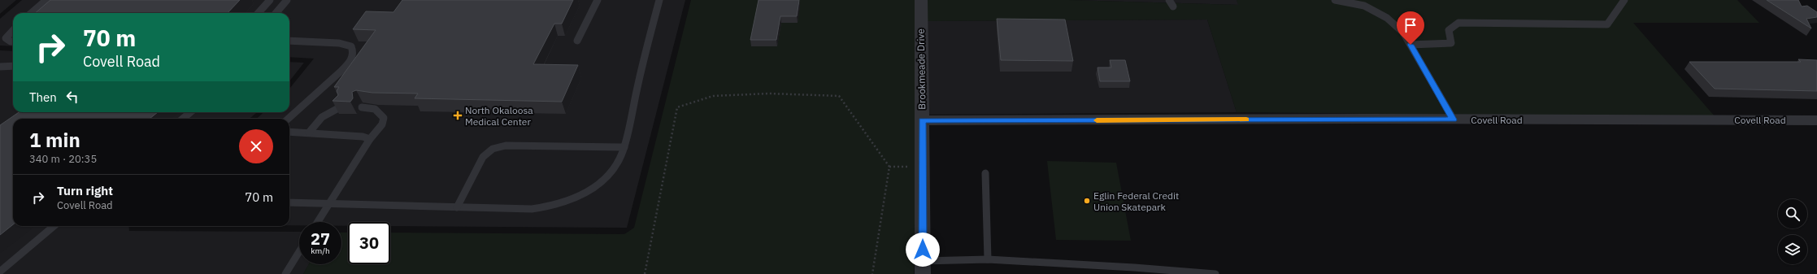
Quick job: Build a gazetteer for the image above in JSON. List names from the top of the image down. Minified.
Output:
{"streets":{"street":["Brookmeade Drive","Covell Road"]},"crossings":[["Brookmeade Drive","Covell Road"]],"places":{"health":["North Okaloosa Medical Center"],"other":["Eglin Federal Credit Union Skatepark"]},"page":{"turn":["70 m","Covell Road"],"then":"Then","heading":["1 min","340 m · 20:35"],"list":[{"name":"Turn right","note":"Covell Road","value":"70 m"}],"speed":"27 km/h","limit":"30"}}
